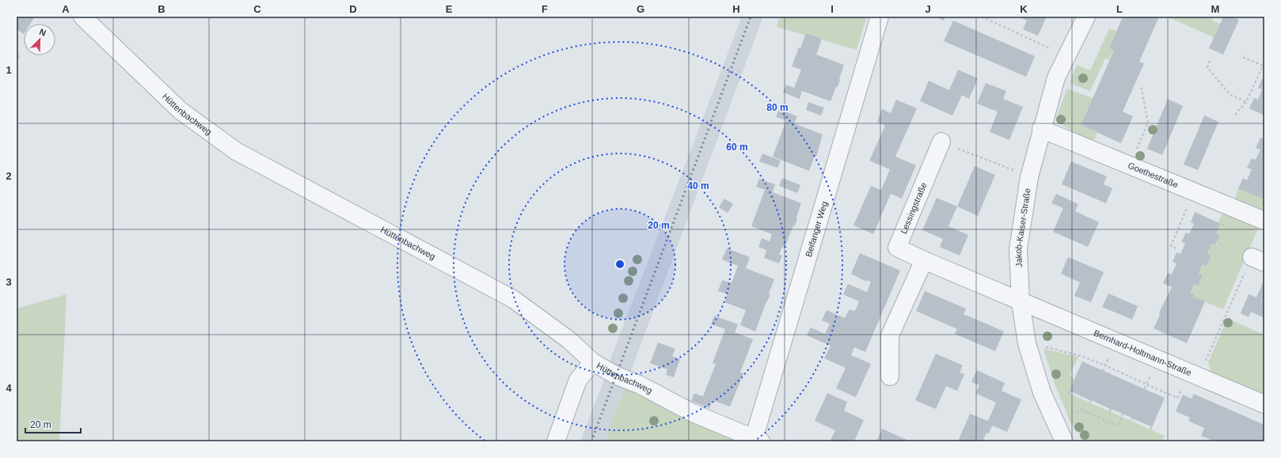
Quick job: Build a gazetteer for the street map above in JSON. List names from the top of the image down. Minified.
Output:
{"streets":{"street":["Hüttenbachweg","Goethestraße","Lessingstraße","Jakob-Kaiser-Straße","Beifanger Weg","Bernhard-Holtmann-Straße"]},"crossings":[["Hüttenbachweg","Beifanger Weg"],["Goethestraße","Jakob-Kaiser-Straße"],["Lessingstraße","Jakob-Kaiser-Straße"],["Lessingstraße","Bernhard-Holtmann-Straße"],["Jakob-Kaiser-Straße","Bernhard-Holtmann-Straße"]],"scale_bar":"20 m","north":"top right","grid":{"columns":["A","B","C","D","E","F","G","H","I","J","K","L","M"],"rows":["1","2","3","4"]},"rings":["80 m","60 m","40 m","20 m"]}
